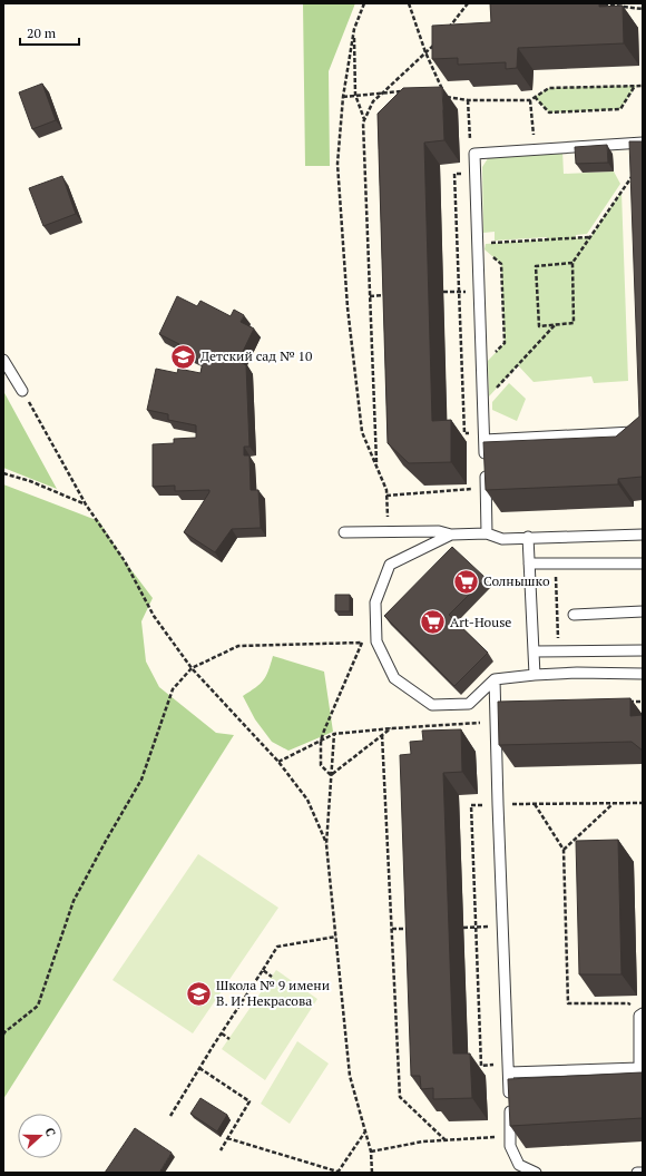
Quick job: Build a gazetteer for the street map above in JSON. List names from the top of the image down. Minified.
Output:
{"places":{"school or university":["Детский сад № 10","Школа № 9 имени В. И. Некрасова"],"supermarket":["Солнышко","Art-House"]},"scale_bar":"20 m","north":"right"}
